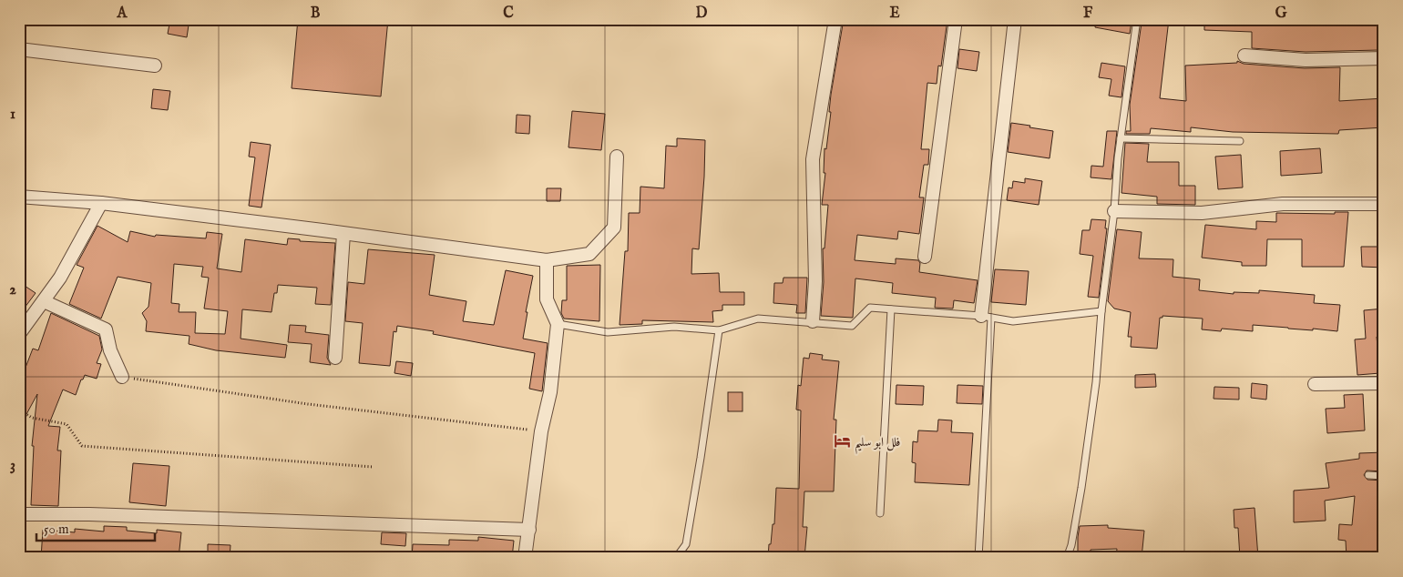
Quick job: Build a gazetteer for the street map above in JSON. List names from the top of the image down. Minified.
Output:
{"places":{"hotel":["فلل ابو سليم"]},"scale_bar":"50 m","grid":{"columns":["A","B","C","D","E","F","G"],"rows":["1","2","3"]}}
